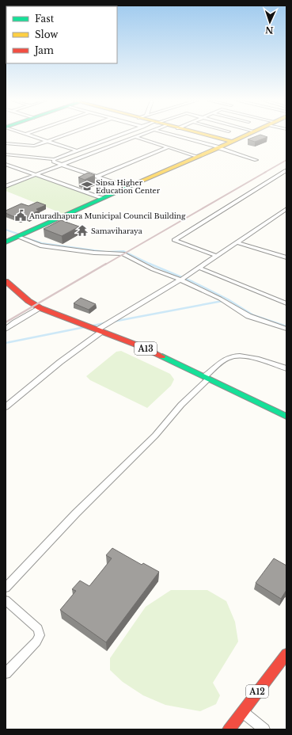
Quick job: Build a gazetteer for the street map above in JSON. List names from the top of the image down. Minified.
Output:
{"streets":{"main road":["A13","A12"]},"places":{"school or university":["Sipsa Higher Education Center"],"public building":["Anuradhapura Municipal Council Building"],"temple":["Samaviharaya"]},"legend":["Fast","Slow","Jam"],"north":"bottom"}
